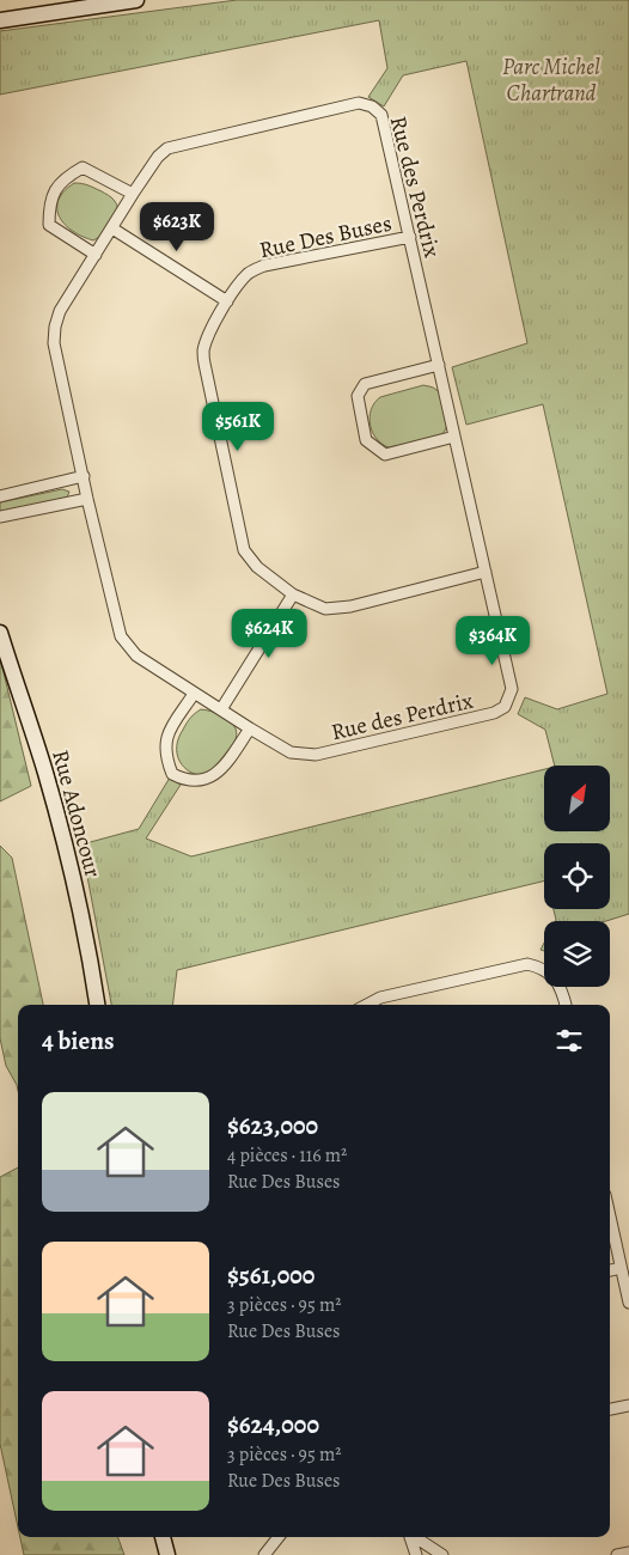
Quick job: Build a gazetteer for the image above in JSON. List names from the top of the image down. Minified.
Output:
{"streets":{"street":["Rue des Perdrix","Rue Des Buses","Rue Adoncour"]},"crossings":[["Rue des Perdrix","Rue Des Buses"]],"parks":["Parc Michel Chartrand"],"north":"top right","page":{"price":["$623K","$561K","$624K","$364K"],"heading":"4 biens","list":[{"name":"$623,000","note":"4 pièces · 116 m² · Rue Des Buses"},{"name":"$561,000","note":"3 pièces · 95 m² · Rue Des Buses"},{"name":"$624,000","note":"3 pièces · 95 m² · Rue Des Buses"}]}}
